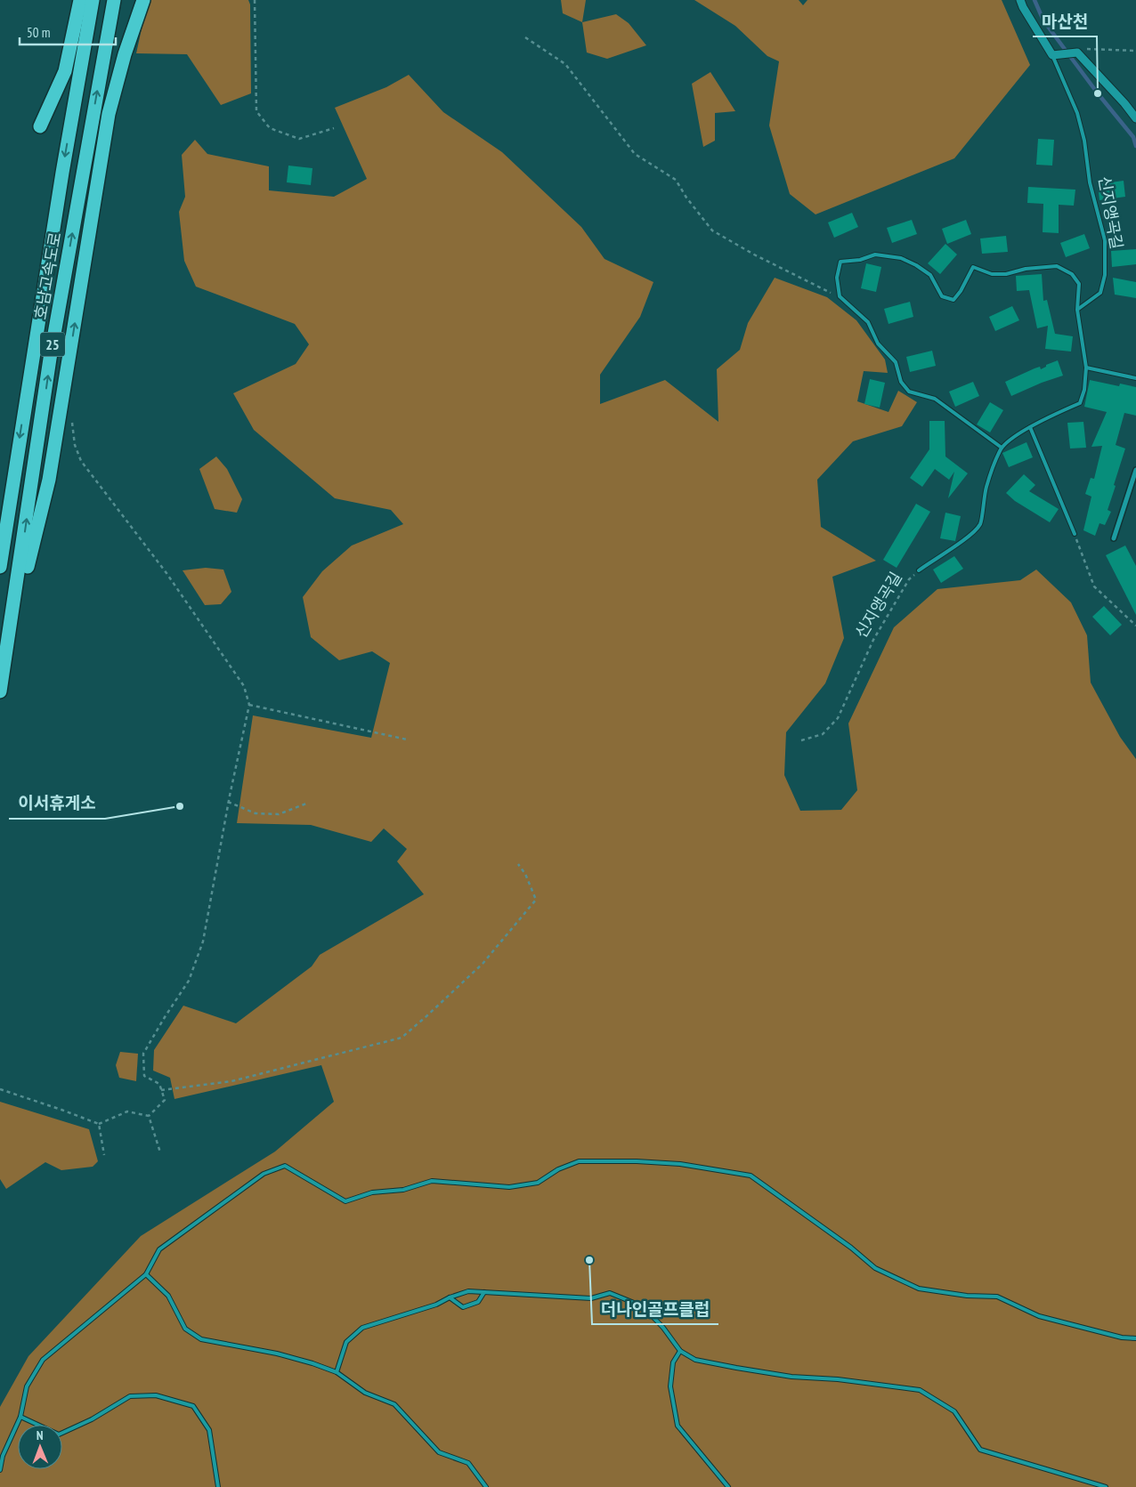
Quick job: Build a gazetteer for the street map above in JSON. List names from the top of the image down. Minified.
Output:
{"streets":{"highway":["호남고속도로","25"],"street":["신지앵곡길"]},"places":["마산천","이서휴게소","더나인골프클럽"],"scale_bar":"50 m","north":"top"}
